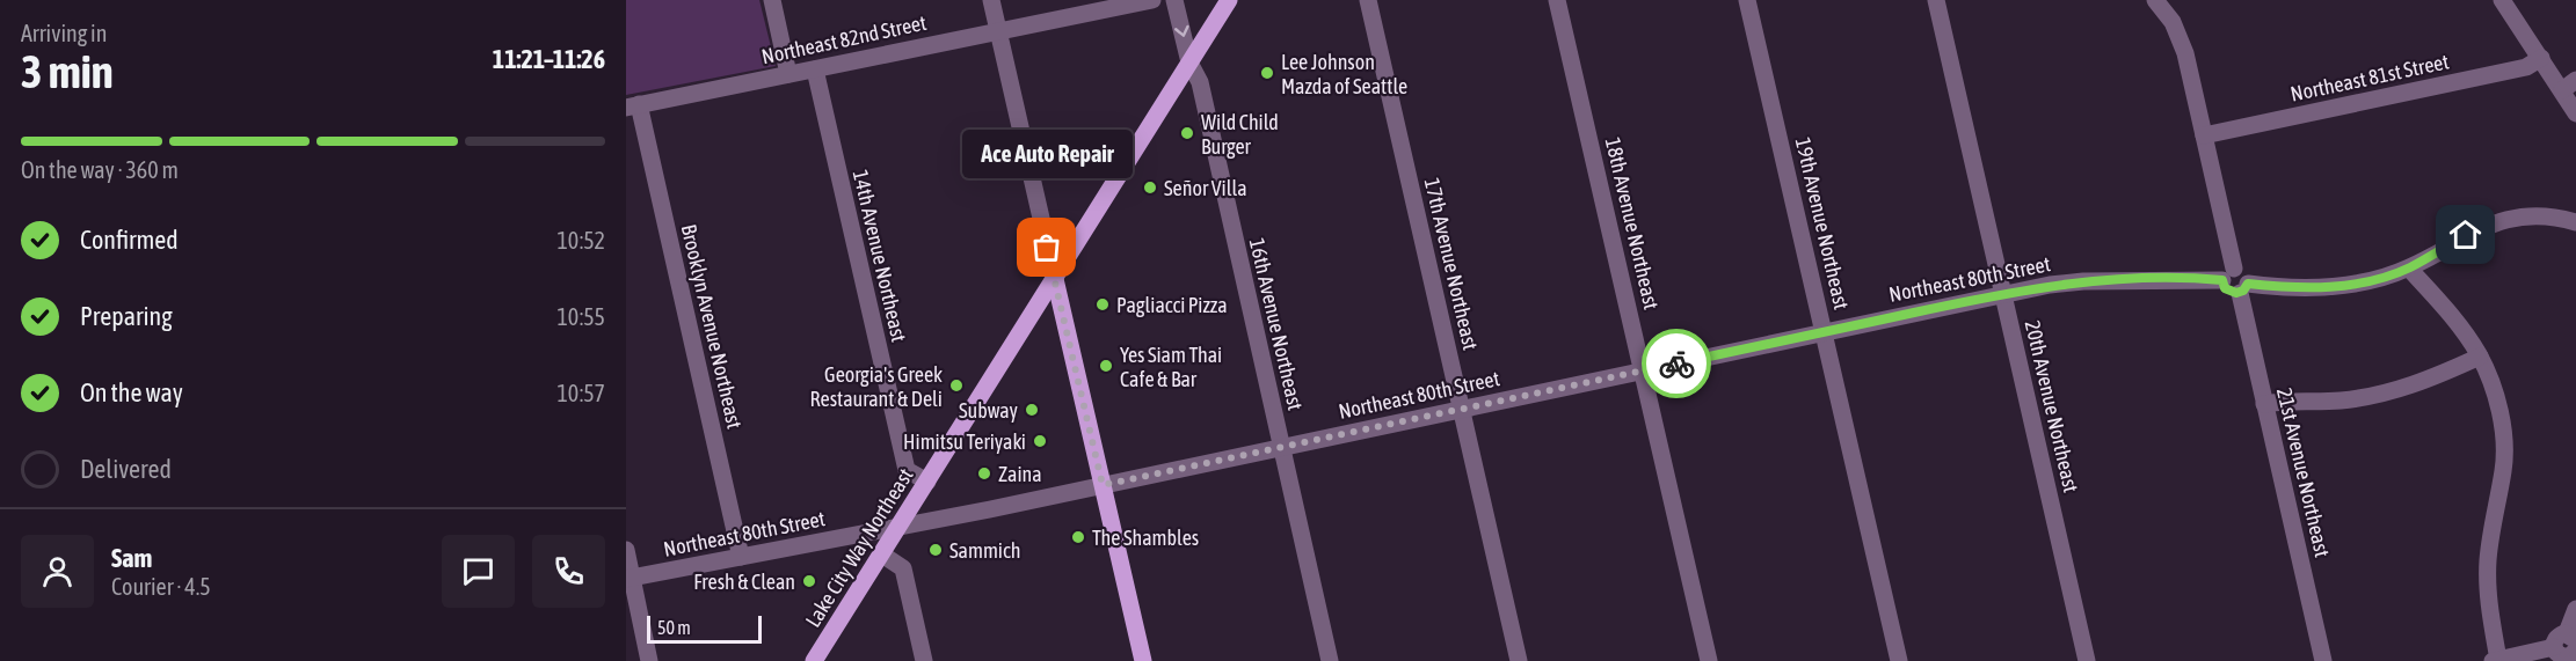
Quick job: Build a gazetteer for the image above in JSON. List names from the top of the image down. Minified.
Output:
{"streets":{"main road":["Lake City Way Northeast"],"street":["Northeast 82nd Street","Northeast 81st Street","18th Avenue Northeast","19th Avenue Northeast","14th Avenue Northeast","17th Avenue Northeast","Northeast 80th Street","16th Avenue Northeast","Brooklyn Avenue Northeast","20th Avenue Northeast","21st Avenue Northeast"]},"crossings":[["Northeast 82nd Street","14th Avenue Northeast"],["Northeast 82nd Street","Brooklyn Avenue Northeast"],["18th Avenue Northeast","Northeast 80th Street"],["19th Avenue Northeast","Northeast 80th Street"],["14th Avenue Northeast","Lake City Way Northeast"],["17th Avenue Northeast","Northeast 80th Street"],["Northeast 80th Street","16th Avenue Northeast"],["Northeast 80th Street","Brooklyn Avenue Northeast"],["Northeast 80th Street","20th Avenue Northeast"],["Northeast 80th Street","Lake City Way Northeast"],["16th Avenue Northeast","Lake City Way Northeast"]],"places":["Lee Johnson Mazda of Seattle","Wild Child Burger","Señor Villa","Ace Auto Repair","Pagliacci Pizza","Yes Siam Thai Cafe & Bar","Georgia's Greek Restaurant & Deli","Subway","Himitsu Teriyaki","Zaina","The Shambles","Sammich","Fresh & Clean"],"scale_bar":"50 m","page":{"heading":["3 min","Arriving in","11:21–11:26"],"panel":["Sam","Courier · 4.5"],"bar":"On the way · 360 m","bubble":"Ace Auto Repair","list":[["Confirmed","10:52"],["Preparing","10:55"],["On the way","10:57"],"Delivered"],"scale":"50 m"}}
